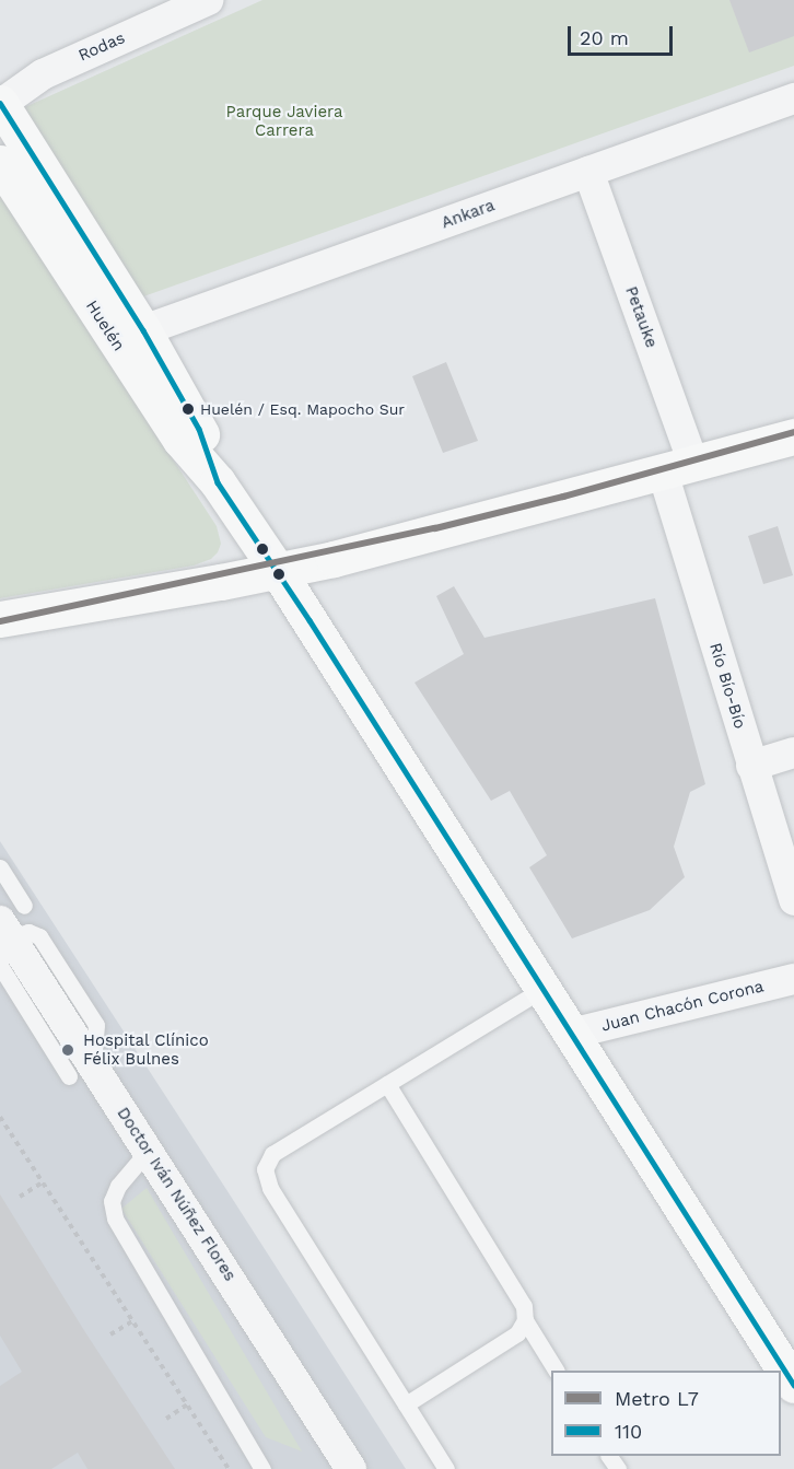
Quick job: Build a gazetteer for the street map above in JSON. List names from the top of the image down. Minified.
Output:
{"streets":{"main road":["Huelén"],"street":["Rodas","Ankara","Petauke","Río Bío-Bío","Juan Chacón Corona","Doctor Iván Núñez Flores"]},"crossings":[["Rodas","Huelén"],["Ankara","Petauke"],["Ankara","Huelén"],["Petauke","Río Bío-Bío"],["Huelén","Juan Chacón Corona"]],"parks":["Parque Javiera Carrera"],"places":["Huelén / Esq. Mapocho Sur","Hospital Clínico Félix Bulnes"],"lines":["transit line 110","metro line L7"],"legend":["Metro L7","110"],"scale_bar":"20 m"}
